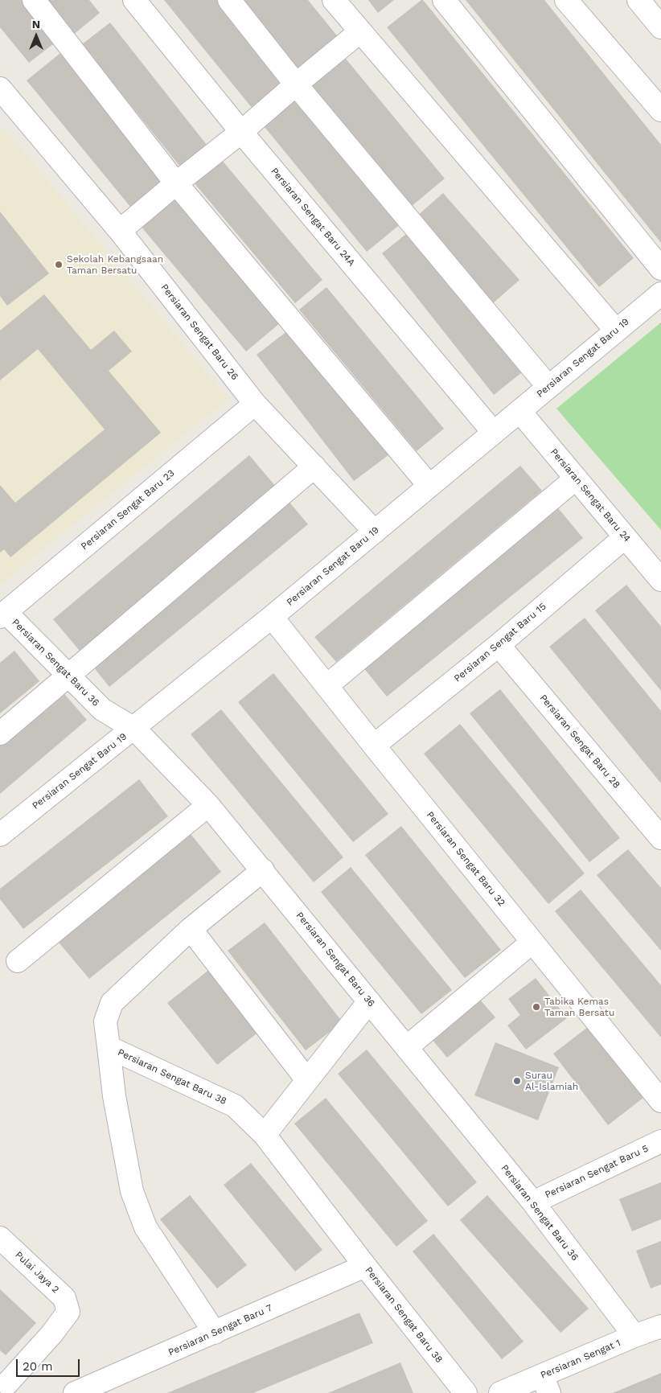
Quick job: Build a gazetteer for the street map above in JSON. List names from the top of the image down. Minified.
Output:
{"streets":{"street":["Persiaran Sengat Baru 24A","Persiaran Sengat Baru 26","Persiaran Sengat Baru 19","Persiaran Sengat Baru 24","Persiaran Sengat Baru 23","Persiaran Sengat Baru 15","Persiaran Sengat Baru 36","Persiaran Sengat Baru 28","Persiaran Sengat Baru 32","Persiaran Sengat Baru 38","Persiaran Sengat Baru 5","Pulai Jaya 2","Persiaran Sengat Baru 7","Persiaran Sengat 1"]},"crossings":[["Persiaran Sengat Baru 24A","Persiaran Sengat Baru 19"],["Persiaran Sengat Baru 26","Persiaran Sengat Baru 19"],["Persiaran Sengat Baru 26","Persiaran Sengat Baru 23"],["Persiaran Sengat Baru 19","Persiaran Sengat Baru 24"],["Persiaran Sengat Baru 19","Persiaran Sengat Baru 36"],["Persiaran Sengat Baru 19","Persiaran Sengat Baru 32"],["Persiaran Sengat Baru 24","Persiaran Sengat Baru 15"],["Persiaran Sengat Baru 23","Persiaran Sengat Baru 36"],["Persiaran Sengat Baru 15","Persiaran Sengat Baru 28"],["Persiaran Sengat Baru 15","Persiaran Sengat Baru 32"],["Persiaran Sengat Baru 36","Persiaran Sengat Baru 38"],["Persiaran Sengat Baru 36","Persiaran Sengat Baru 5"],["Persiaran Sengat Baru 36","Persiaran Sengat 1"],["Persiaran Sengat Baru 38","Persiaran Sengat Baru 7"]],"places":["Sekolah Kebangsaan Taman Bersatu","Tabika Kemas Taman Bersatu","Surau Al-Islamiah"],"scale_bar":"20 m","north":"top"}
